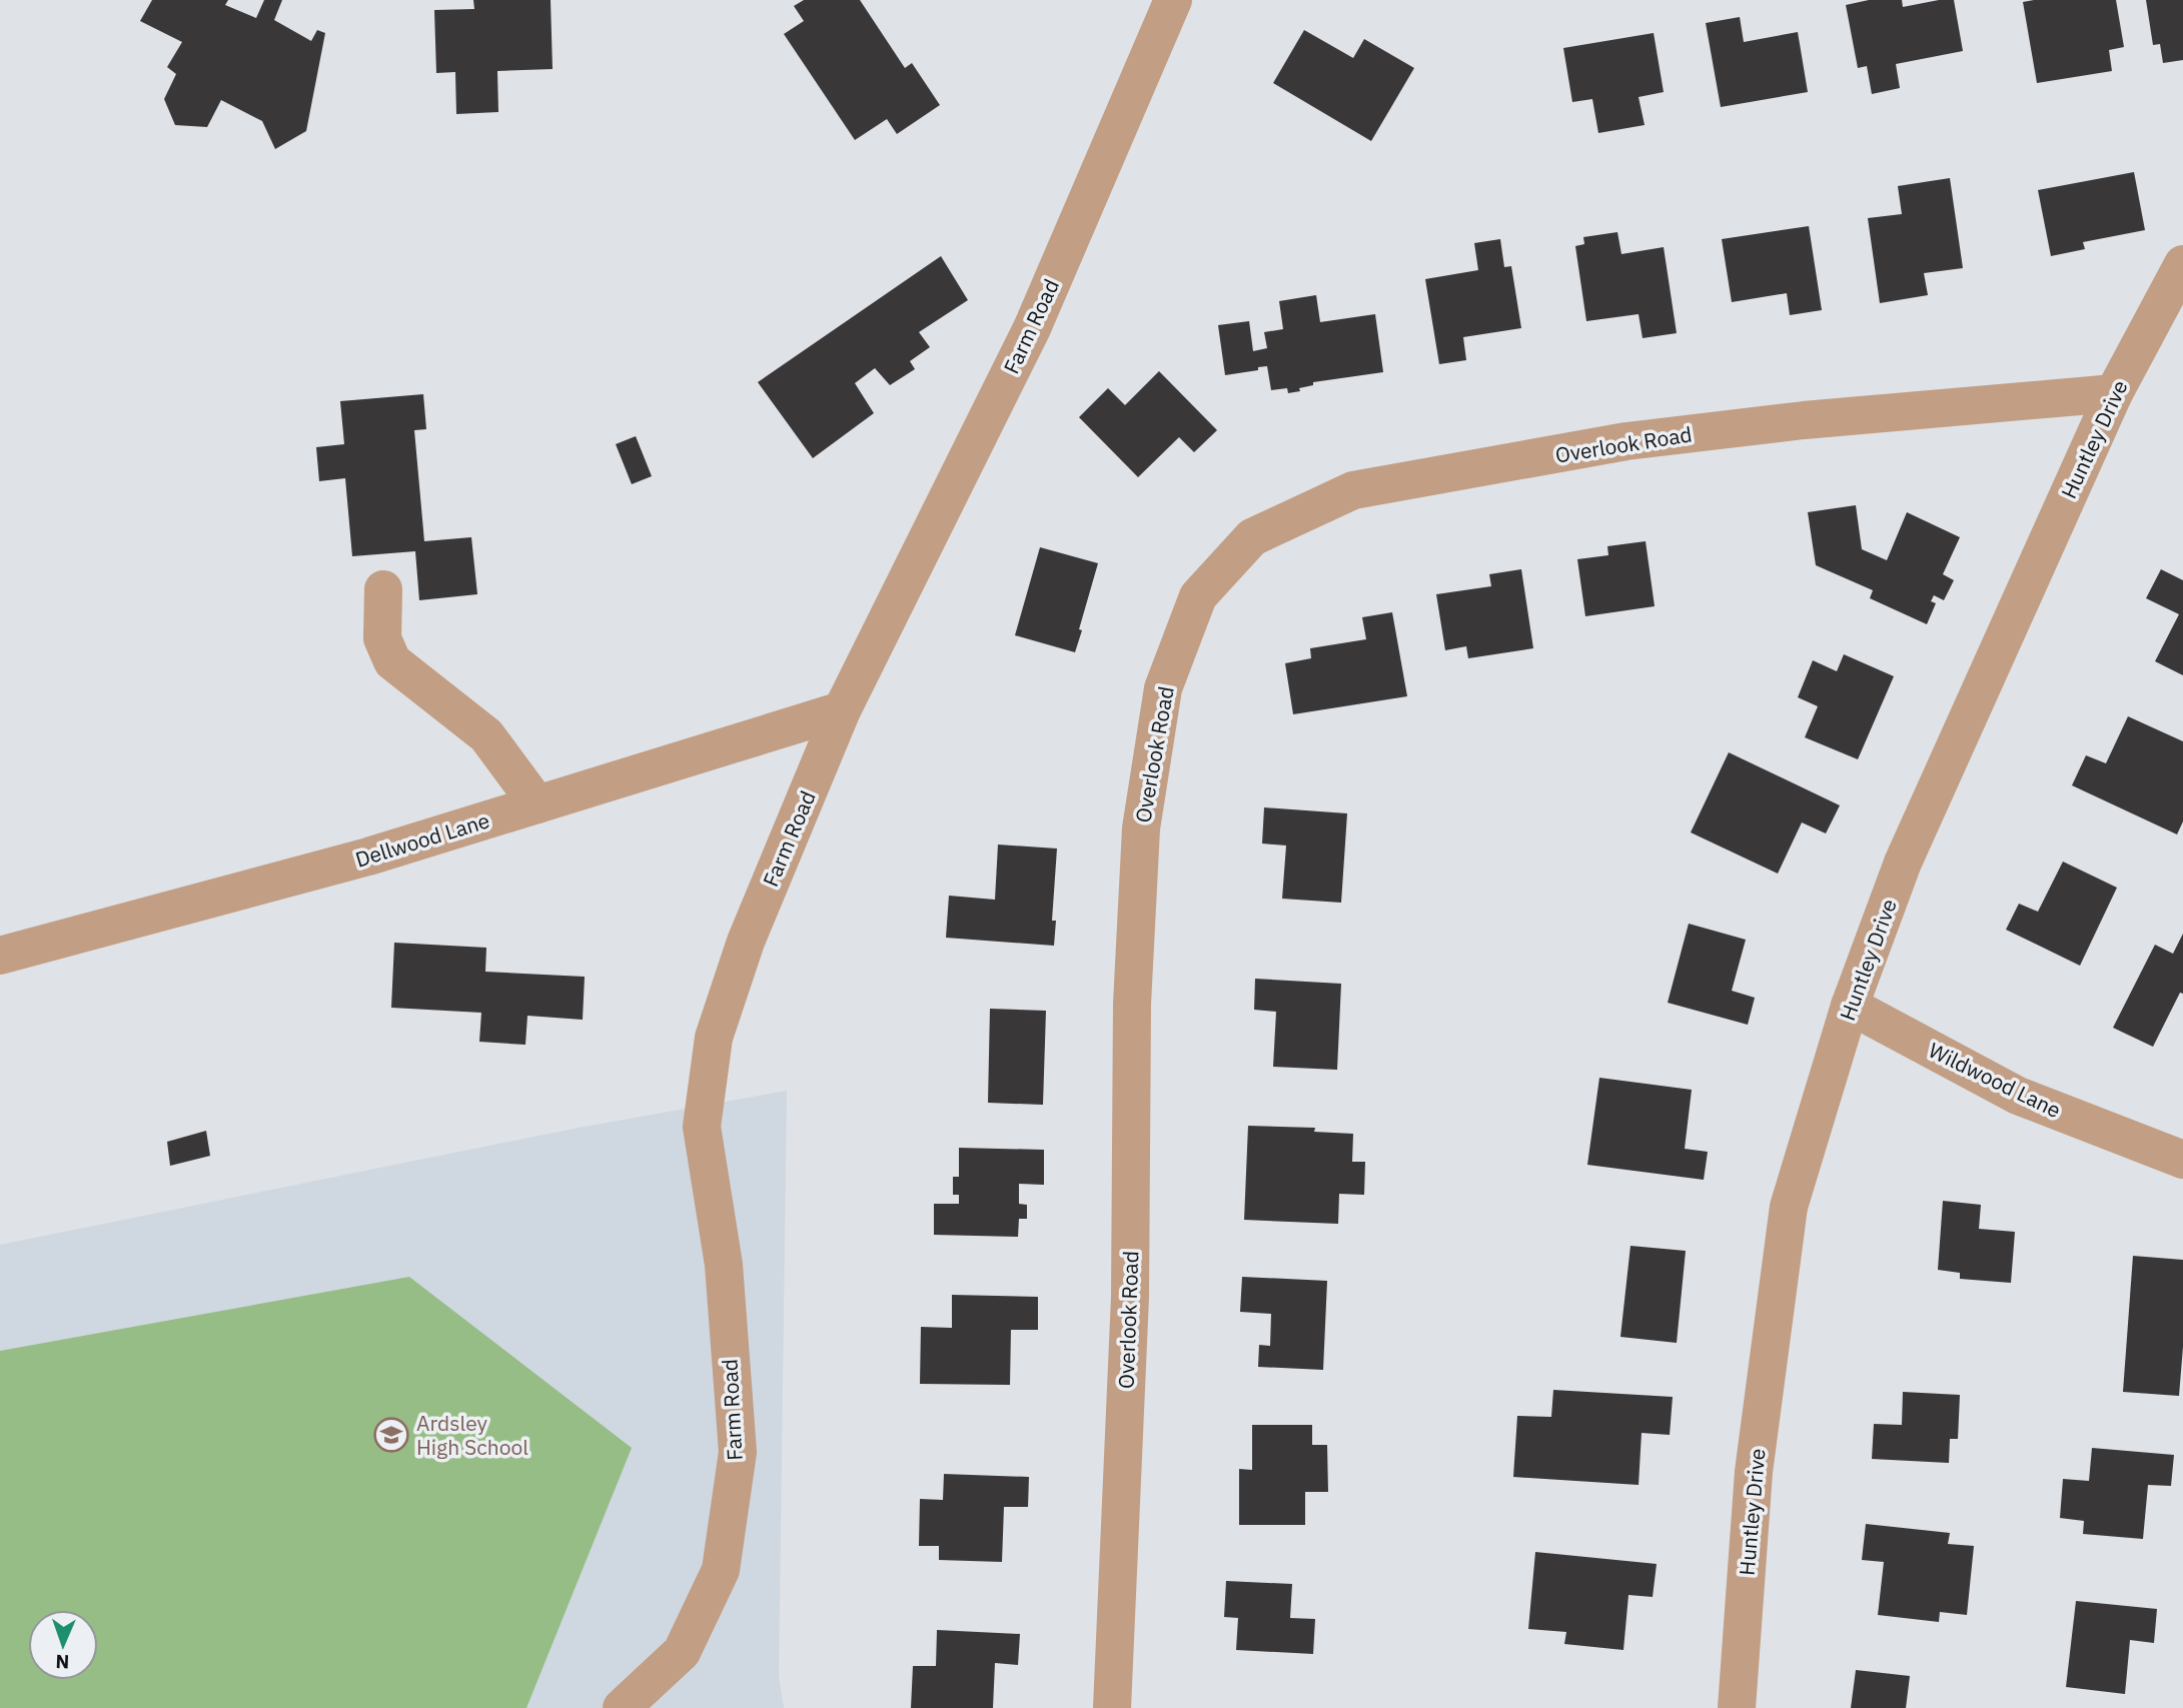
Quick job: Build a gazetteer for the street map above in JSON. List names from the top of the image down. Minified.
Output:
{"streets":{"street":["Farm Road","Huntley Drive","Overlook Road","Dellwood Lane","Wildwood Lane"]},"crossings":[["Farm Road","Dellwood Lane"],["Huntley Drive","Overlook Road"],["Huntley Drive","Wildwood Lane"]],"places":{"school or university":["Ardsley High School"]},"north":"bottom"}
